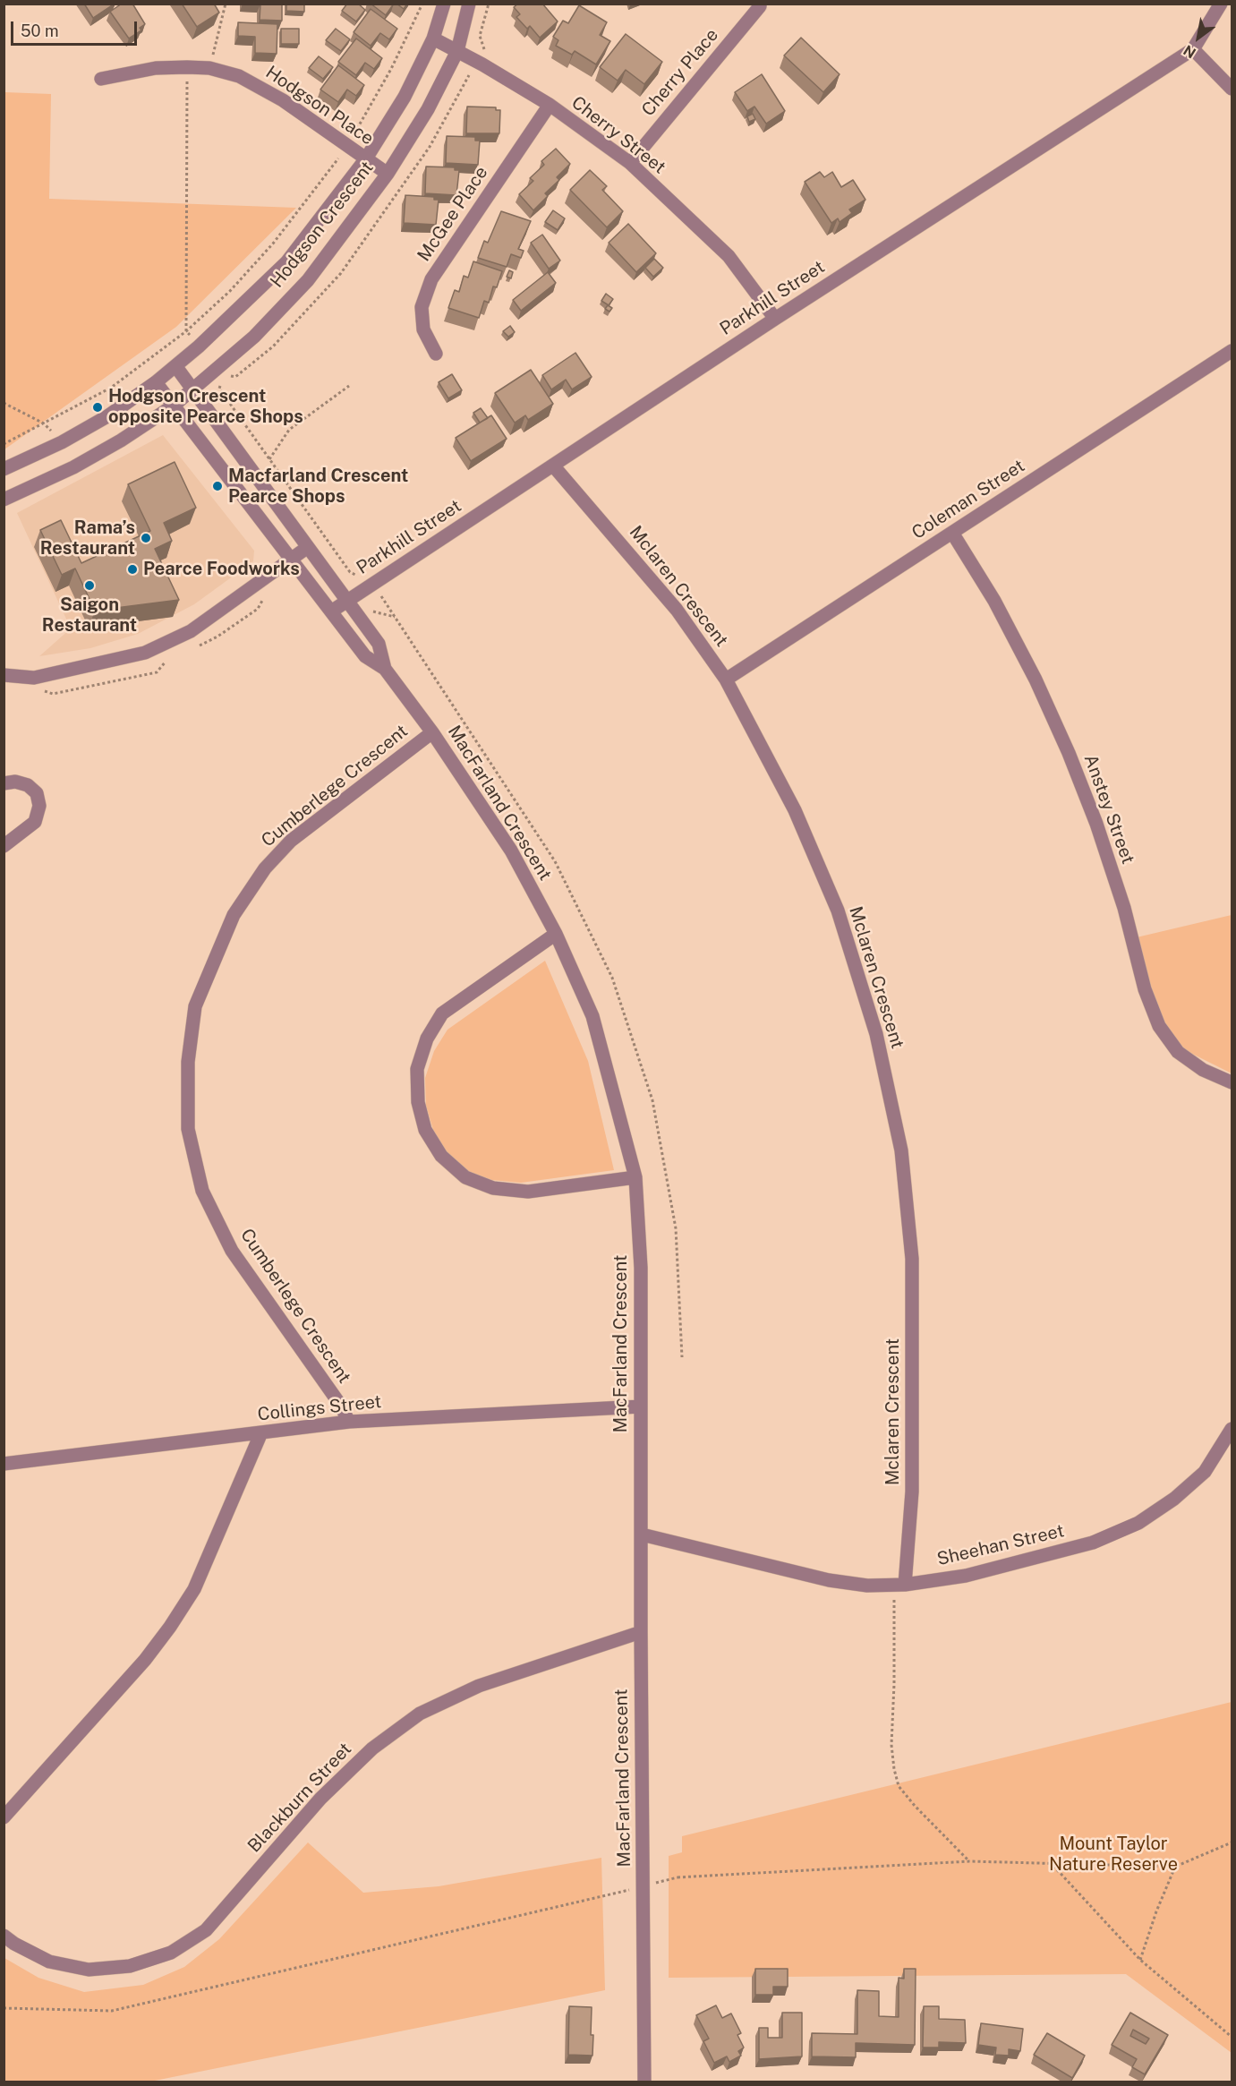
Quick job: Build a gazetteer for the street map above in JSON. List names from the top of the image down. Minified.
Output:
{"streets":{"street":["Cherry Place","Hodgson Place","Cherry Street","McGee Place","Hodgson Crescent","Parkhill Street","Coleman Street","Mclaren Crescent","Cumberlege Crescent","MacFarland Crescent","Anstey Street","Collings Street","Sheehan Street","Blackburn Street"]},"crossings":[["Cherry Place","Cherry Street"],["Hodgson Place","Hodgson Crescent"],["Cherry Street","McGee Place"],["Cherry Street","Hodgson Crescent"],["Cherry Street","Parkhill Street"],["Hodgson Crescent","MacFarland Crescent"],["Parkhill Street","Mclaren Crescent"],["Parkhill Street","MacFarland Crescent"],["Coleman Street","Mclaren Crescent"],["Coleman Street","Anstey Street"],["Mclaren Crescent","Sheehan Street"],["Cumberlege Crescent","MacFarland Crescent"],["Cumberlege Crescent","Collings Street"],["MacFarland Crescent","Collings Street"],["MacFarland Crescent","Sheehan Street"],["MacFarland Crescent","Blackburn Street"]],"parks":["Mount Taylor Nature Reserve"],"places":["Hodgson Crescent opposite Pearce Shops","Macfarland Crescent Pearce Shops","Rama’s Restaurant","Pearce Foodworks","Saigon Restaurant"],"scale_bar":"50 m","north":"bottom left"}
